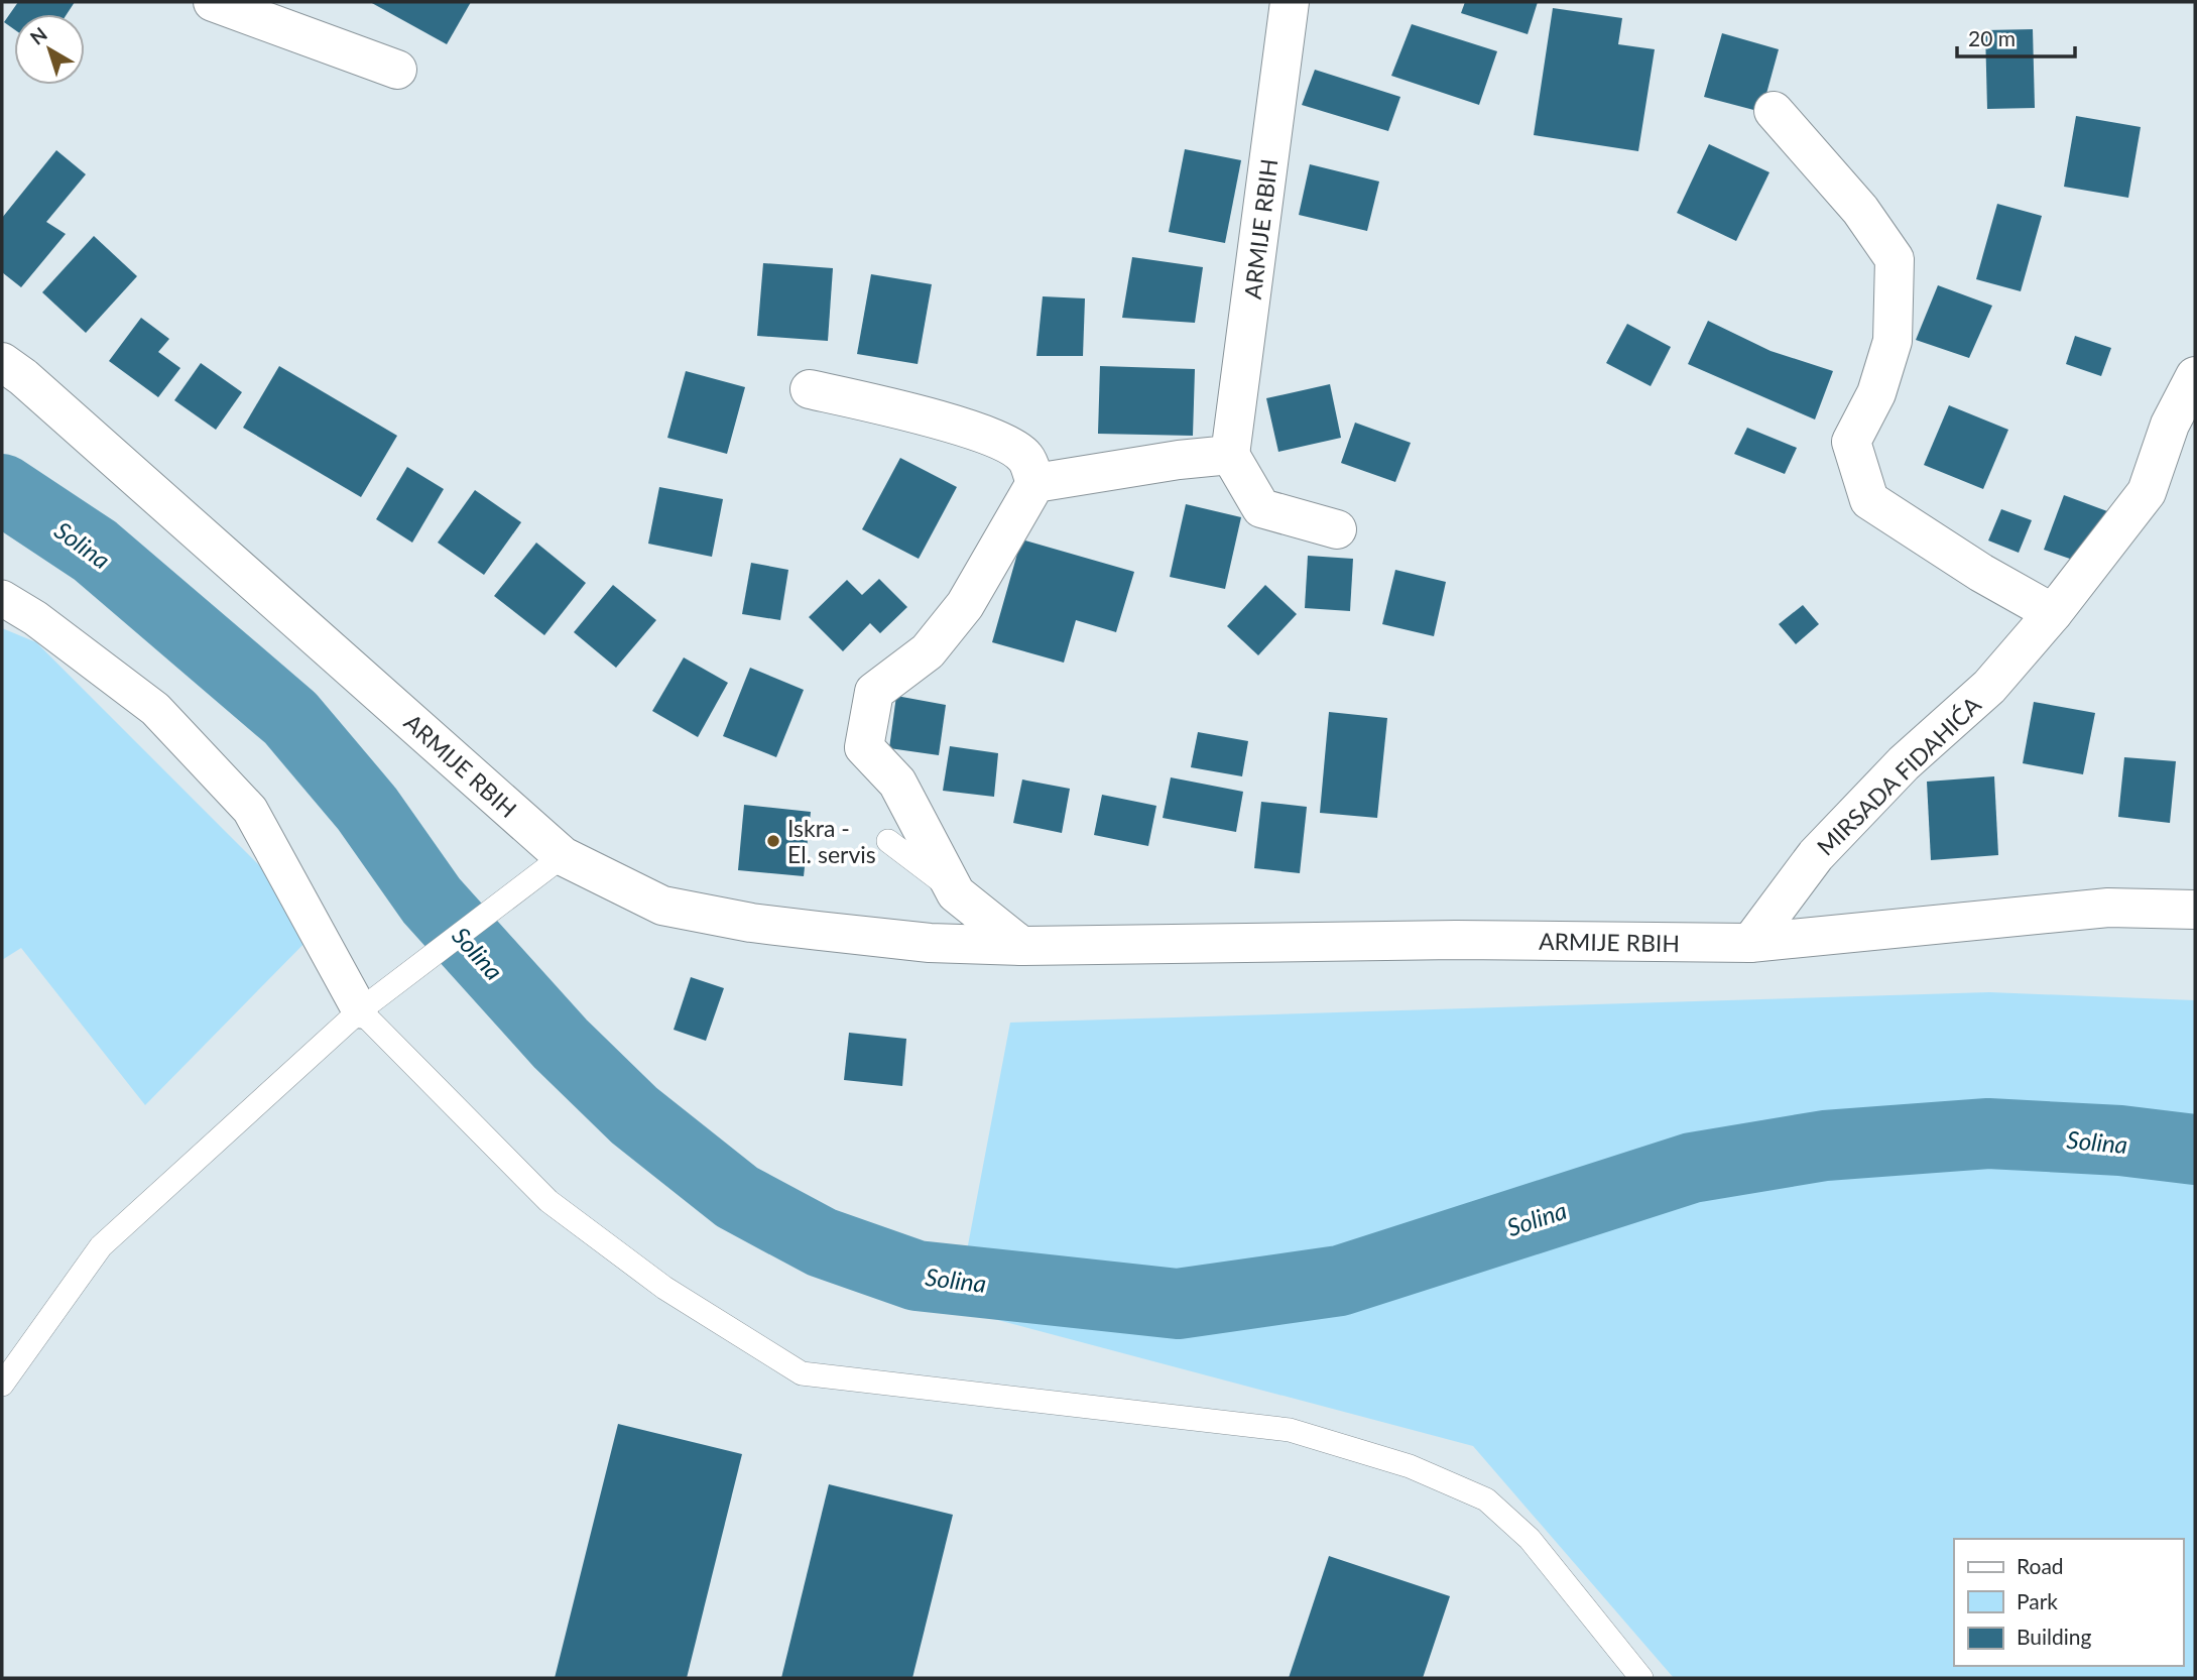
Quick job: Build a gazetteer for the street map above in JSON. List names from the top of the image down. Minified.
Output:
{"streets":{"street":["ARMIJE RBIH","MIRSADA FIDAHIĆA"]},"crossings":[["ARMIJE RBIH","MIRSADA FIDAHIĆA"]],"water":["Solina"],"places":["Iskra - El. servis"],"legend":["Road","Park","Building"],"scale_bar":"20 m","north":"top left"}
